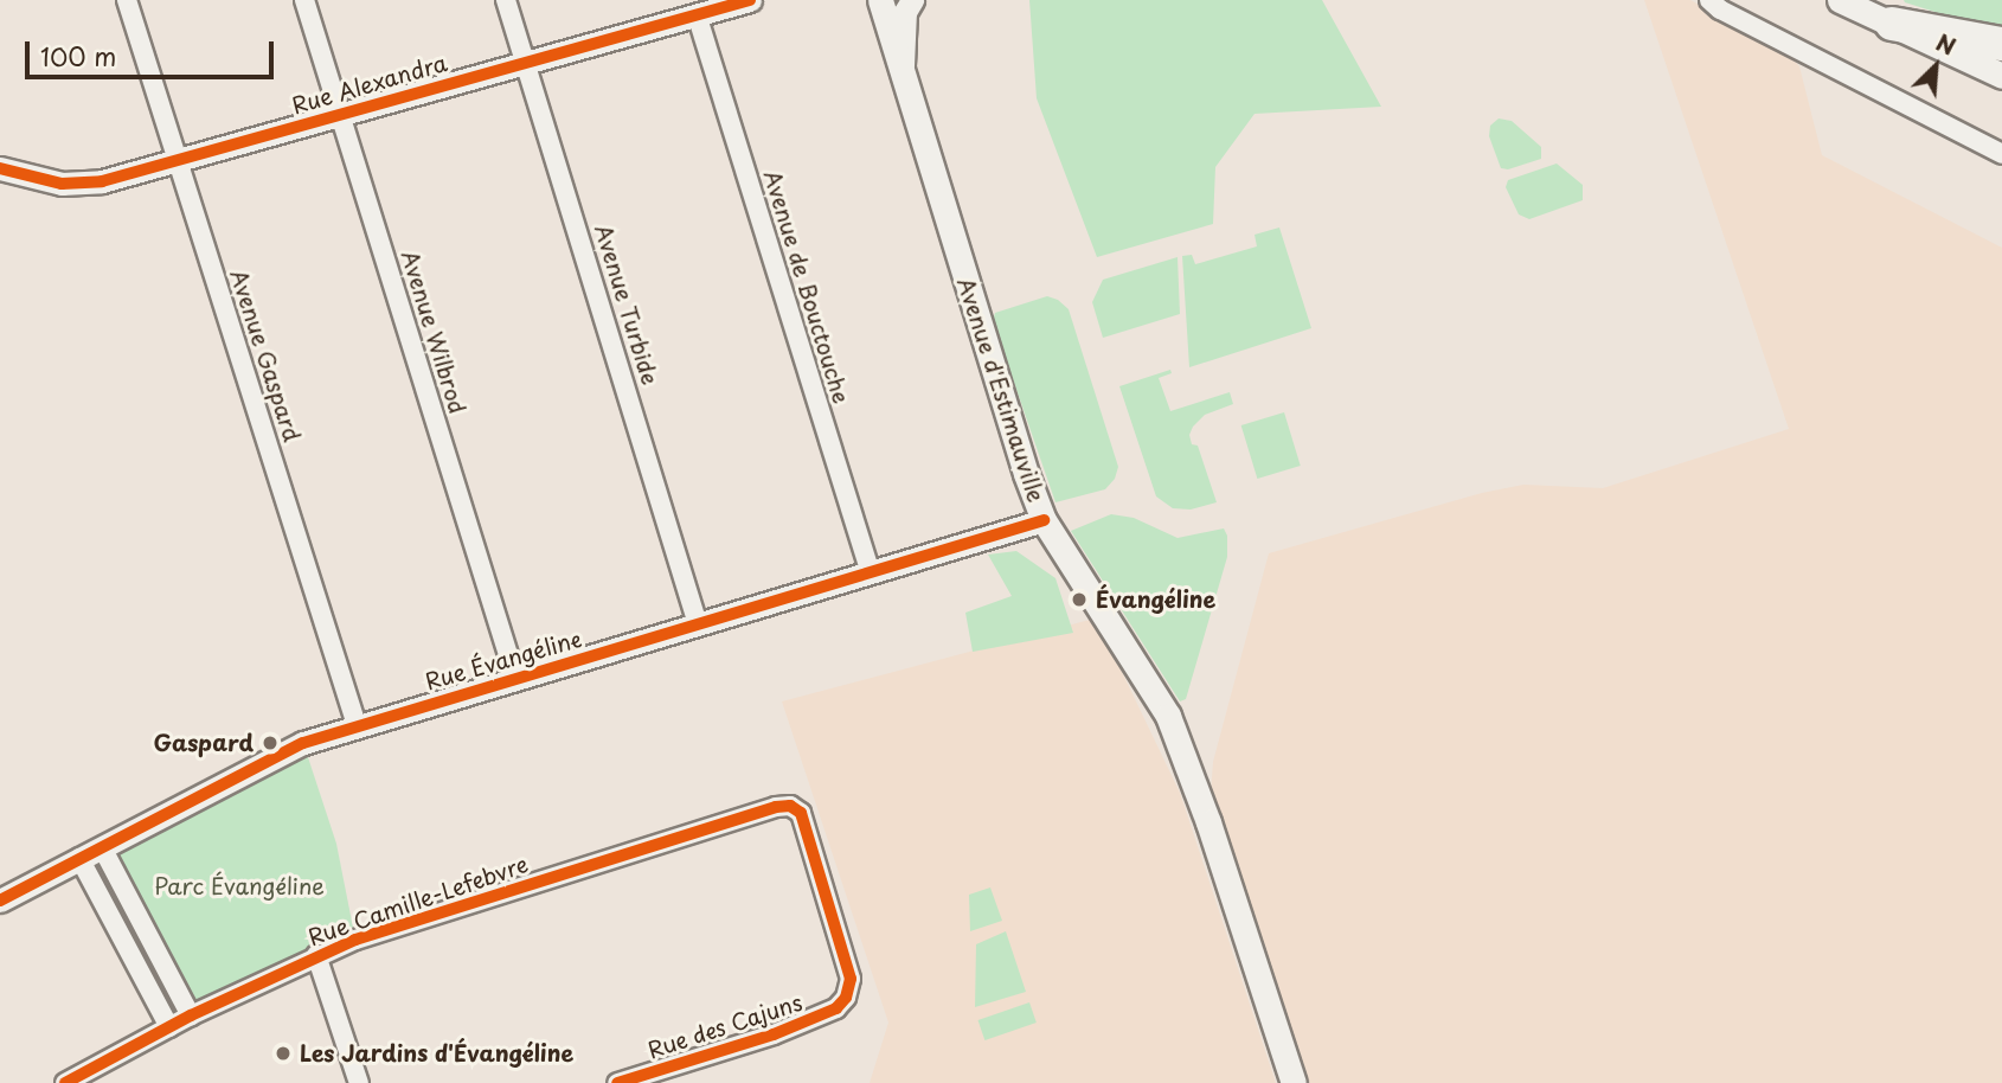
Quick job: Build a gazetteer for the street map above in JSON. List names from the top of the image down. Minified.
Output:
{"streets":{"main road":["Avenue d'Estimauville"],"street":["Rue Alexandra","Avenue de Bouctouche","Avenue Turbide","Avenue Wilbrod","Avenue Gaspard","Rue Évangéline","Rue Camille-Lefebvre","Rue des Cajuns"]},"crossings":[["Rue Alexandra","Avenue de Bouctouche"],["Rue Alexandra","Avenue Turbide"],["Rue Alexandra","Avenue Wilbrod"],["Rue Alexandra","Avenue Gaspard"],["Avenue de Bouctouche","Rue Évangéline"],["Avenue Turbide","Rue Évangéline"],["Avenue Wilbrod","Rue Évangéline"],["Avenue Gaspard","Rue Évangéline"],["Avenue d'Estimauville","Rue Évangéline"],["Rue Camille-Lefebvre","Rue des Cajuns"]],"parks":["Parc Évangéline"],"places":["Évangéline","Gaspard","Les Jardins d'Évangéline"],"scale_bar":"100 m","north":"top right"}
